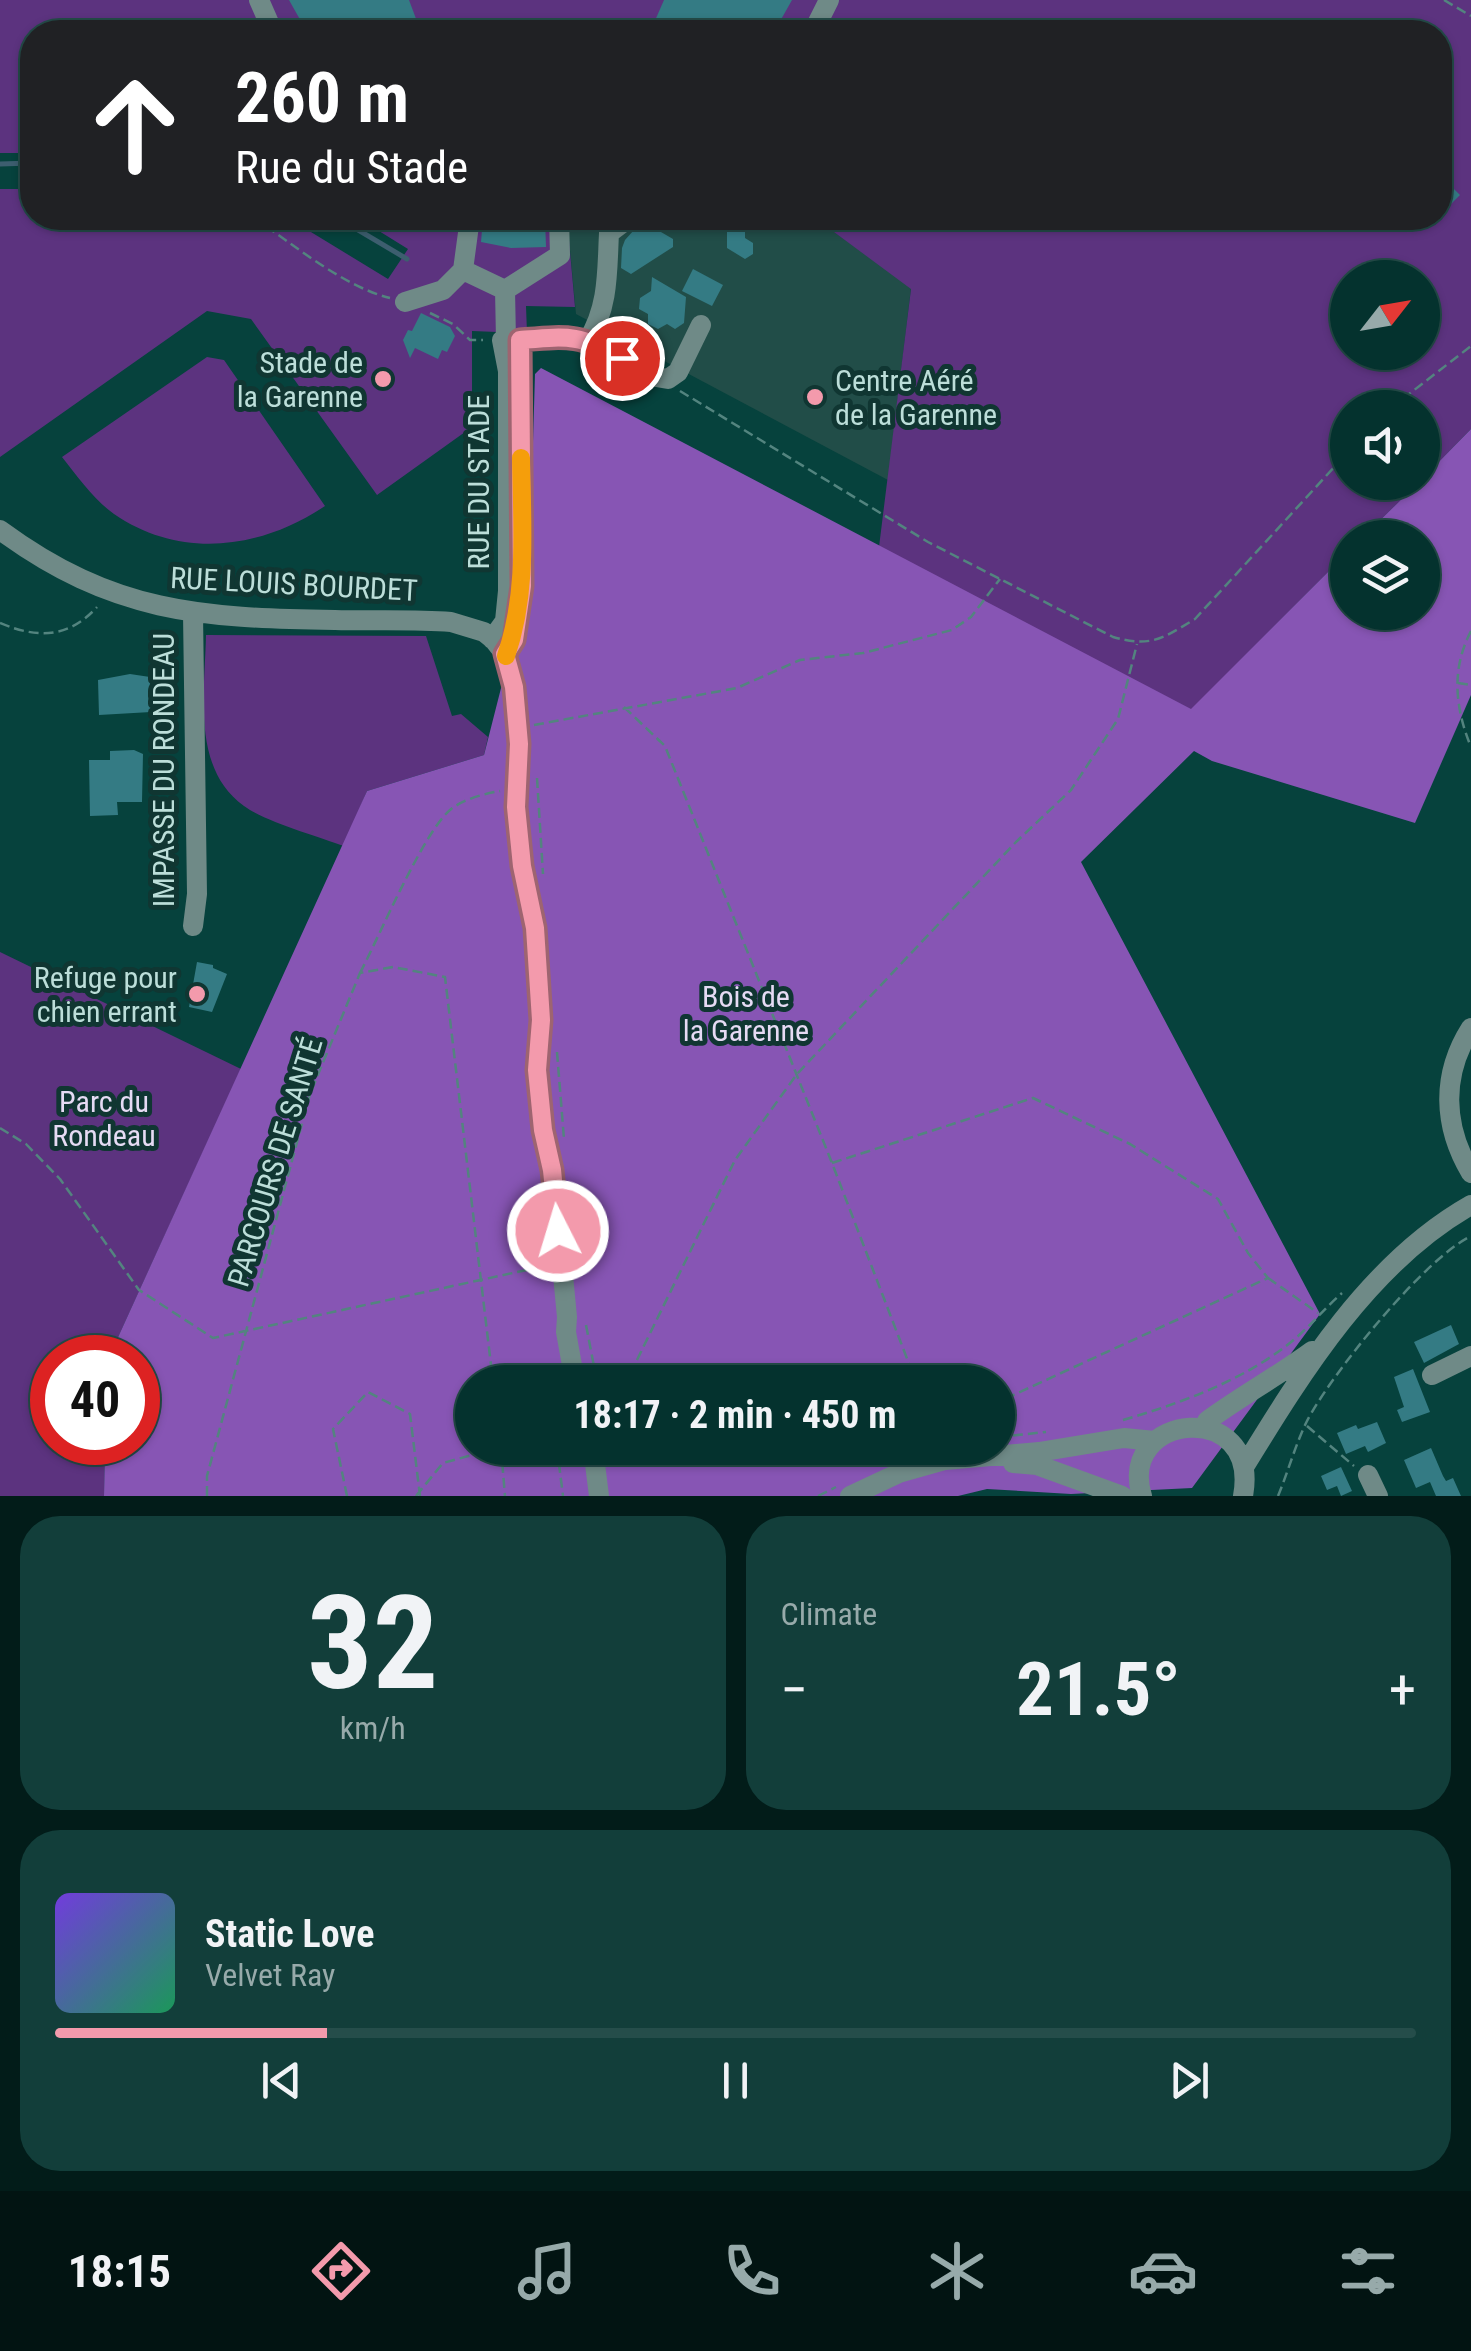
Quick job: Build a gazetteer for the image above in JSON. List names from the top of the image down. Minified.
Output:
{"streets":{"street":["RUE DU STADE","RUE LOUIS BOURDET","IMPASSE DU RONDEAU"],"path":["PARCOURS DE SANTÉ"]},"crossings":[["RUE DU STADE","RUE LOUIS BOURDET"],["RUE LOUIS BOURDET","IMPASSE DU RONDEAU"]],"parks":["Bois de la Garenne","Parc du Rondeau"],"places":["Stade de la Garenne","Centre Aéré de la Garenne","Refuge pour chien errant"],"north":"top right","page":{"turn":["260 m","Rue du Stade"],"limit":"40","trip":"18:17 · 2 min · 450 m","tile":[["32","km/h"],"Climate"],"heat":["−","21.5°","+"],"song":["Static Love","Velvet Ray"],"tabs":"18:15"}}
